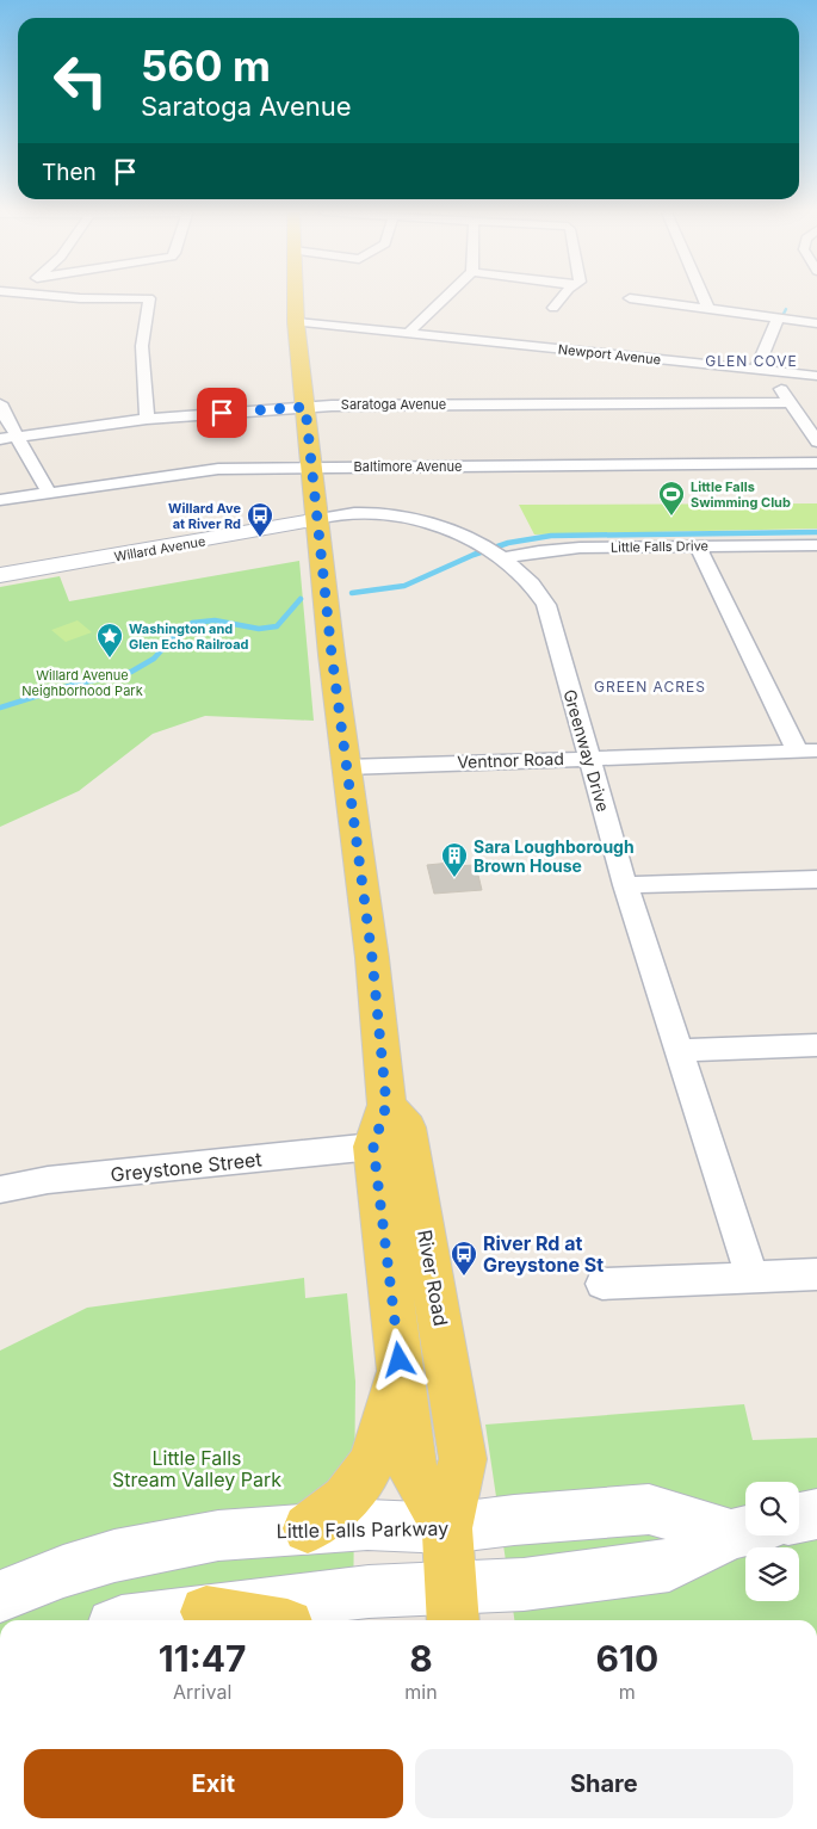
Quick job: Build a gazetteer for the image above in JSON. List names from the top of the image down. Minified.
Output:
{"streets":{"main road":["Willard Avenue","River Road","Little Falls Parkway"],"street":["Newport Avenue","Saratoga Avenue","Baltimore Avenue","Little Falls Drive","Greenway Drive","Ventnor Road","Greystone Street"]},"crossings":[["Newport Avenue","River Road"],["Saratoga Avenue","River Road"],["Baltimore Avenue","River Road"],["Little Falls Drive","Greenway Drive"],["Willard Avenue","Greenway Drive"],["Willard Avenue","River Road"],["Greenway Drive","Ventnor Road"],["Greenway Drive","River Road"],["Ventnor Road","River Road"],["Greystone Street","River Road"],["River Road","Little Falls Parkway"]],"districts":["GLEN COVE","GREEN ACRES"],"parks":["Willard Avenue Neighborhood Park","Little Falls Stream Valley Park"],"places":{"sports":["Little Falls Swimming Club"],"bus stop":["Willard Ave at River Rd","River Rd at Greystone St"],"place":["Washington and Glen Echo Railroad"],"building":["Sara Loughborough Brown House"]},"page":{"turn":["560 m","Saratoga Avenue"],"then":"Then","eta":["11:47","Arrival","8","min","610","m"],"buttons":["Exit","Share"]}}
